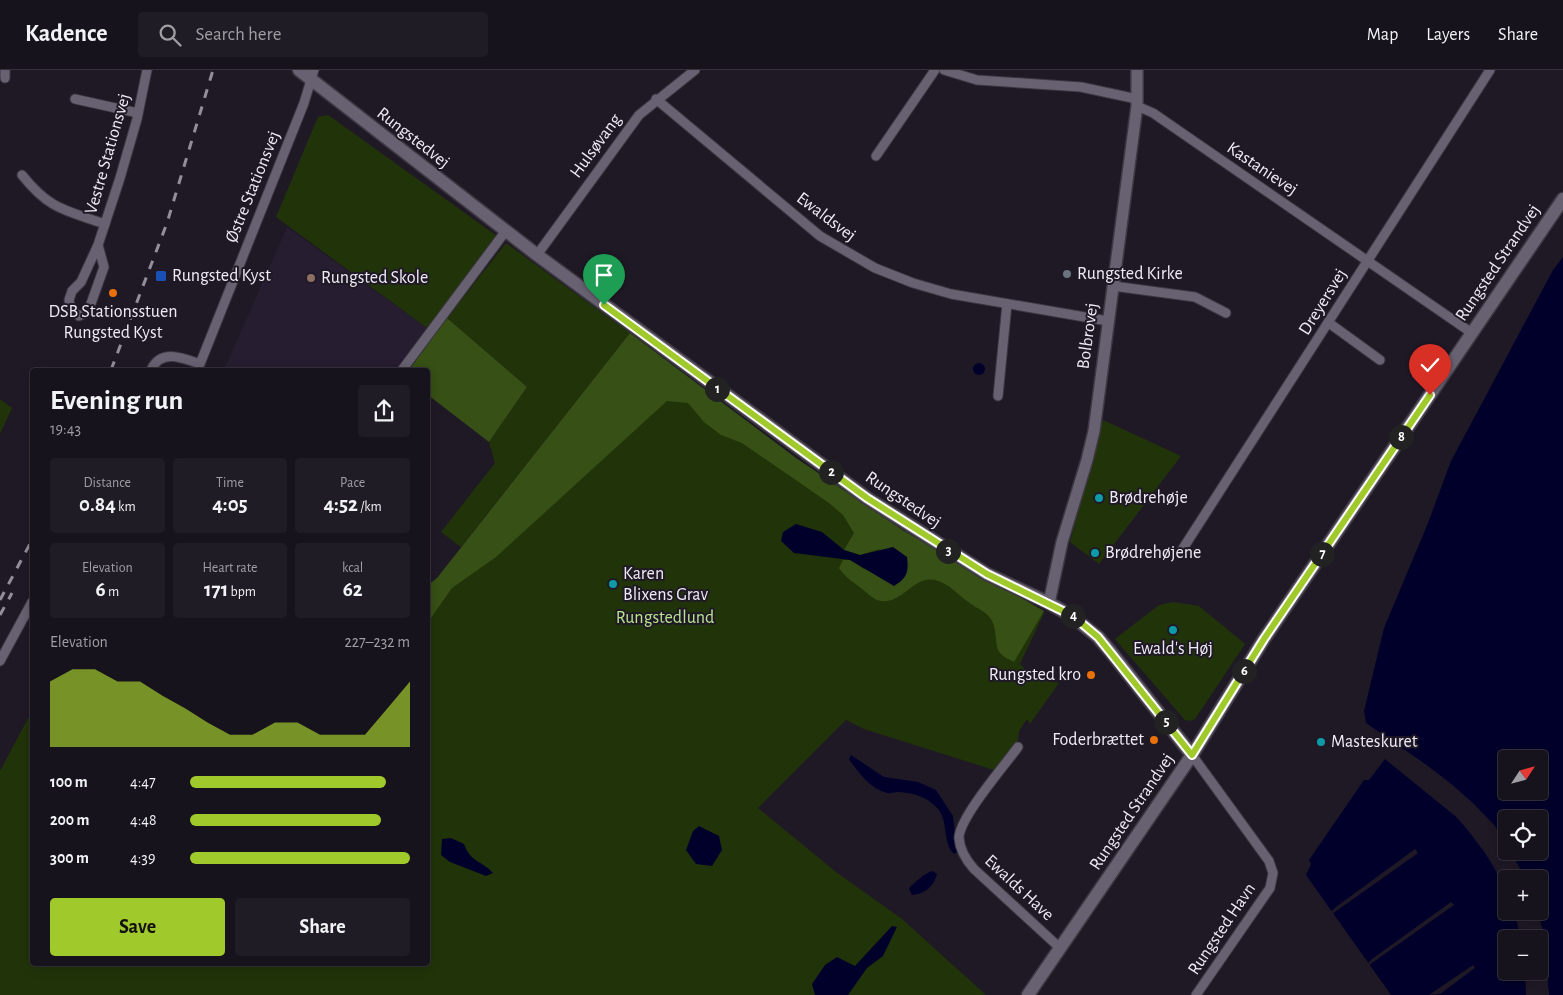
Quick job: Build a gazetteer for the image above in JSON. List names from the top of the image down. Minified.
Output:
{"streets":{"main road":["Rungstedvej","Rungsted Strandvej"],"street":["Hulsøvang","Vestre Stationsvej","Kastanievej","Østre Stationsvej","Ewaldsvej","Dreyersvej","Bolbrovej","Ewalds Have","Rungsted Havn"]},"crossings":[["Rungstedvej","Hulsøvang"],["Rungstedvej","Østre Stationsvej"],["Rungstedvej","Rungsted Strandvej"],["Rungstedvej","Bolbrovej"],["Rungstedvej","Rungsted Havn"],["Hulsøvang","Ewaldsvej"],["Kastanievej","Rungsted Strandvej"],["Kastanievej","Dreyersvej"],["Kastanievej","Bolbrovej"],["Ewaldsvej","Bolbrovej"],["Rungsted Strandvej","Ewalds Have"],["Rungsted Strandvej","Rungsted Havn"]],"parks":["Rungstedlund"],"places":{"other":["Rungsted Kirke","Rungsted Skole","DSB Stationsstuen Rungsted Kyst","Brødrehøje","Brødrehøjene","Karen Blixens Grav","Ewald's Høj","Rungsted kro","Foderbrættet","Masteskuret"],"transit":["Rungsted Kyst"]},"north":"top right","page":{"header":"Kadence","search":"Search here","nav":["Map","Layers","Share"],"heading":["Evening run","19:43"],"pins":["1","8","2","3","7","4","6","5"],"stats":[["Distance","0.84 km"],["Time","4:05"],["Pace","4:52 /km"],["Elevation","6 m"],["Heart rate","171 bpm"],["kcal","62"]],"chart":["Elevation","227–232 m"],"map_buttons":["+","−"],"list":[{"name":"100 m","note":"4:47"},{"name":"200 m","note":"4:48"},{"name":"300 m","note":"4:39"}],"buttons":["Save","Share"]}}
